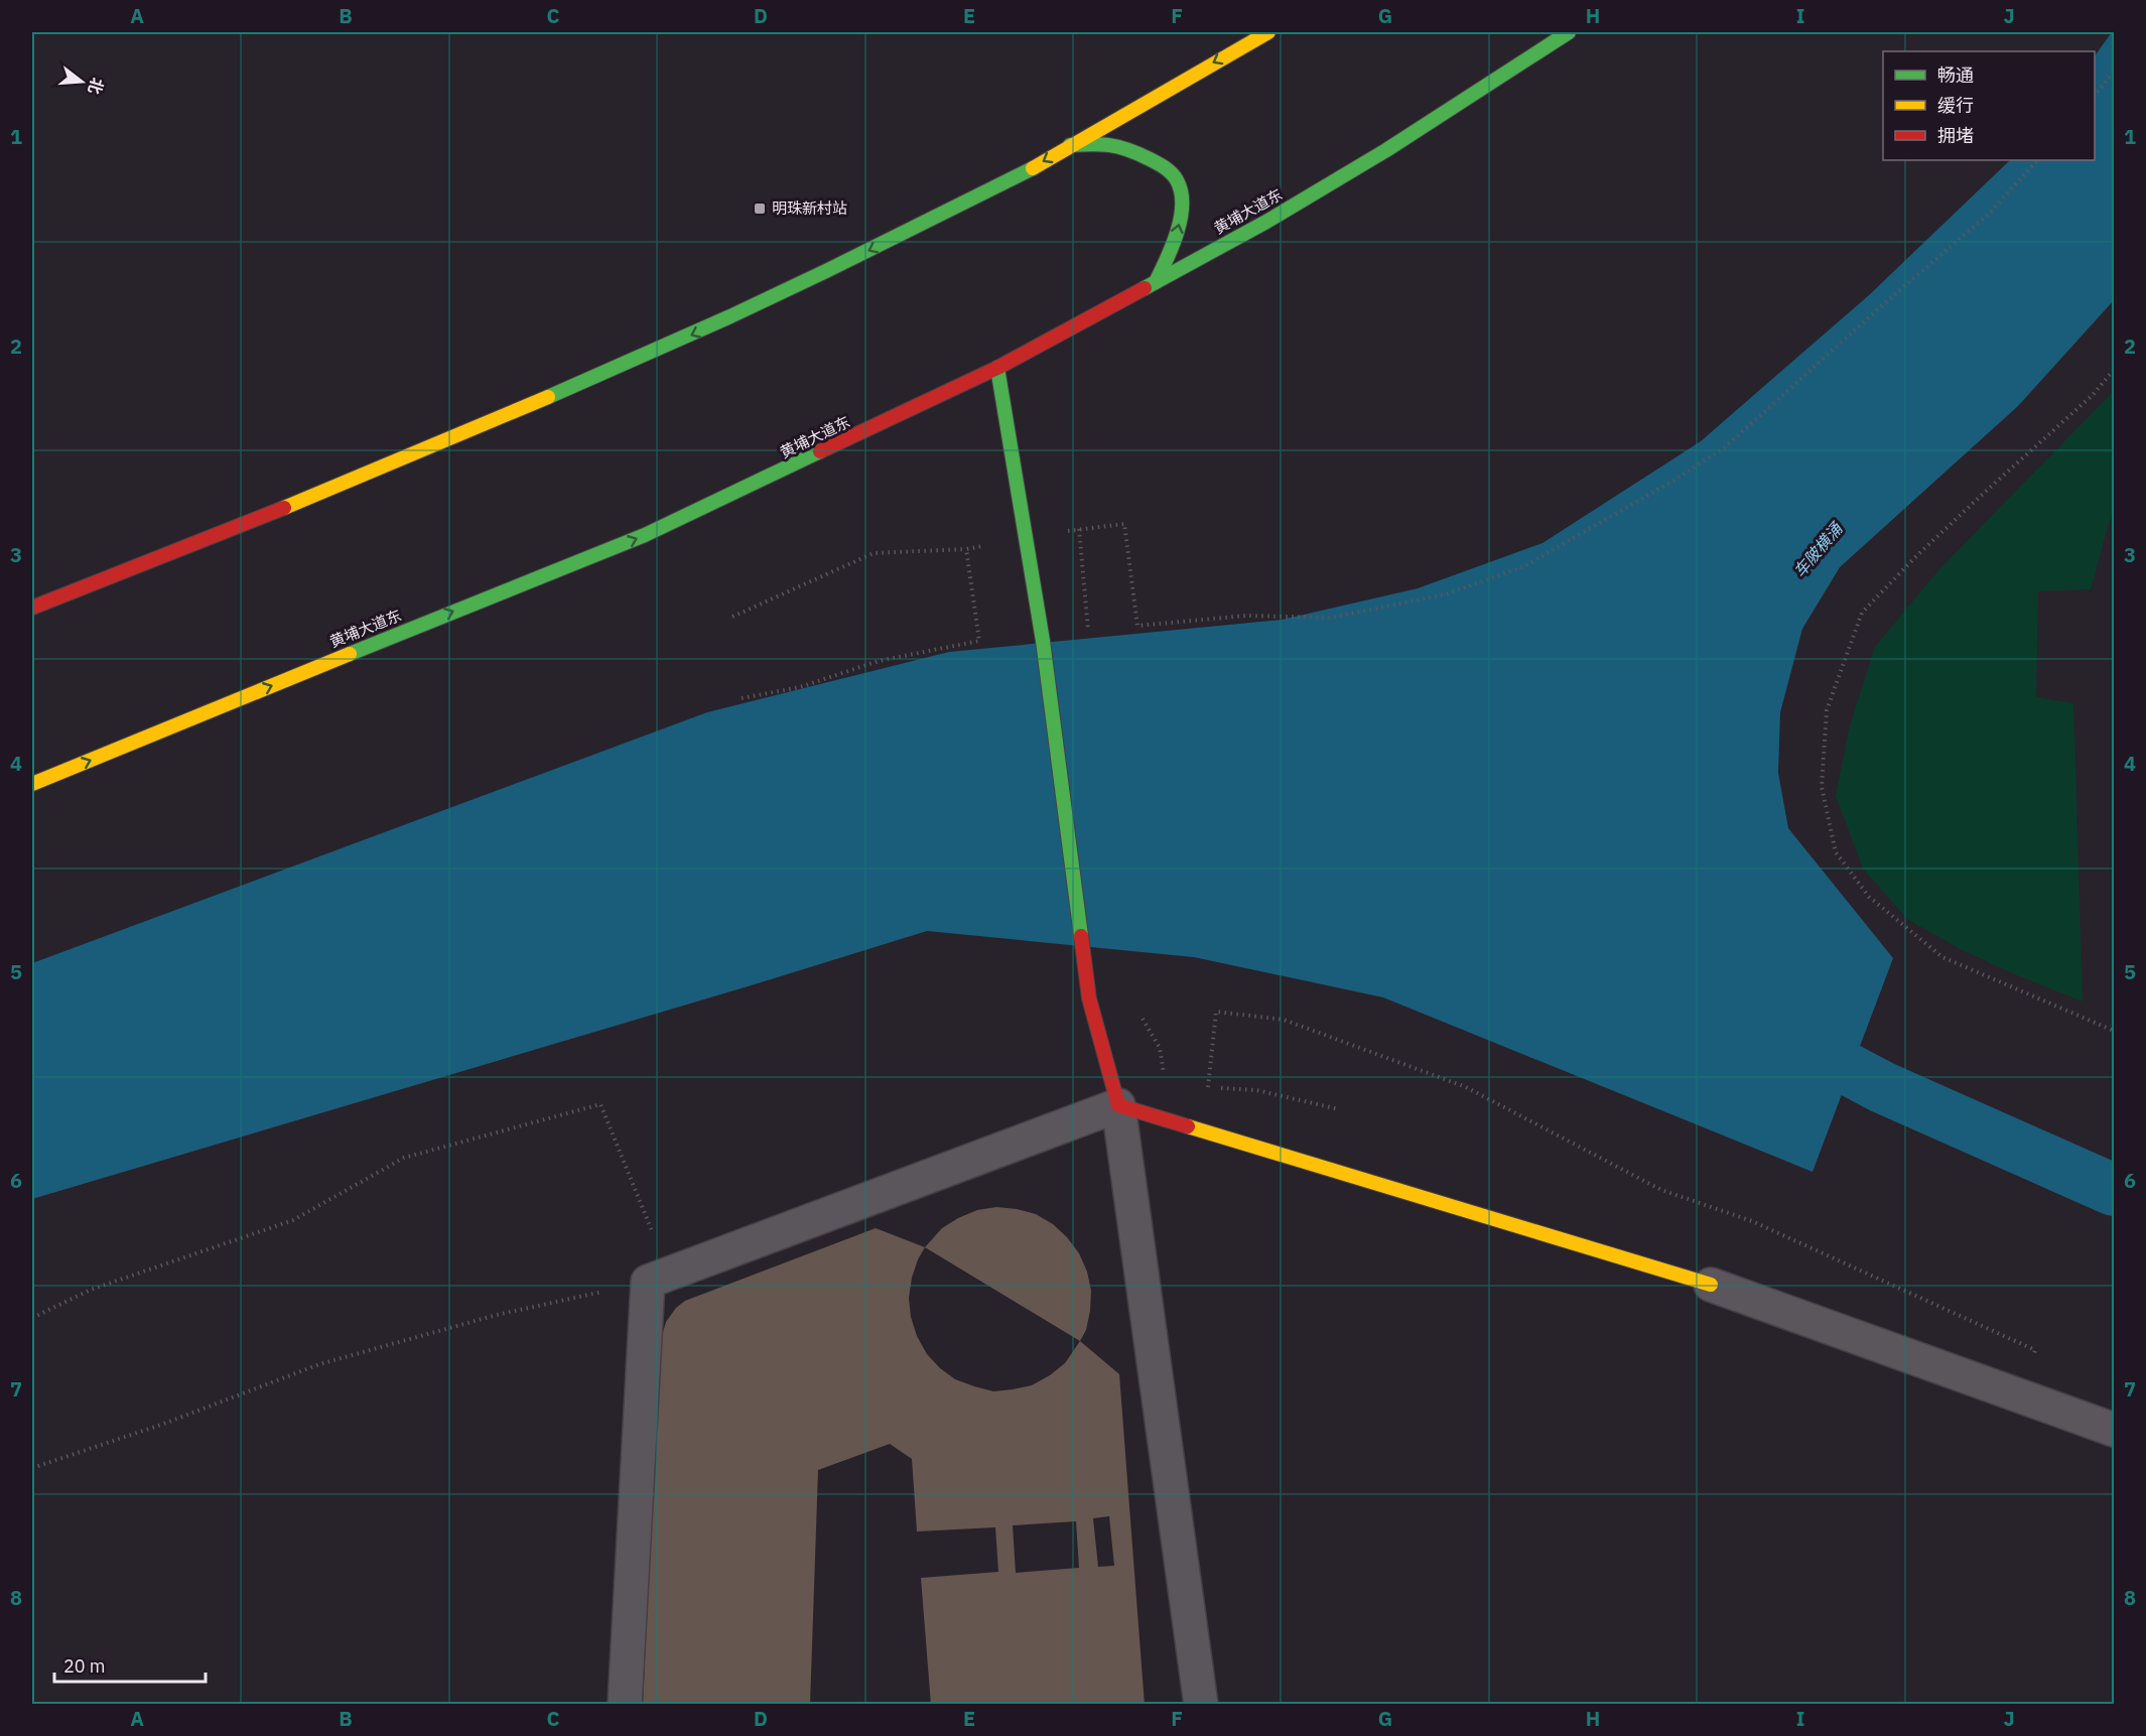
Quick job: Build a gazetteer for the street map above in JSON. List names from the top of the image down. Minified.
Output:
{"streets":{"main road":["黄埔大道东"]},"one_way":["黄埔大道东"],"water":["车陂横涌"],"places":{"transit":["明珠新村站"]},"legend":["畅通","缓行","拥堵"],"scale_bar":"20 m","north":"right","grid":{"columns":["A","B","C","D","E","F","G","H","I","J"],"rows":["1","2","3","4","5","6","7","8"]}}
